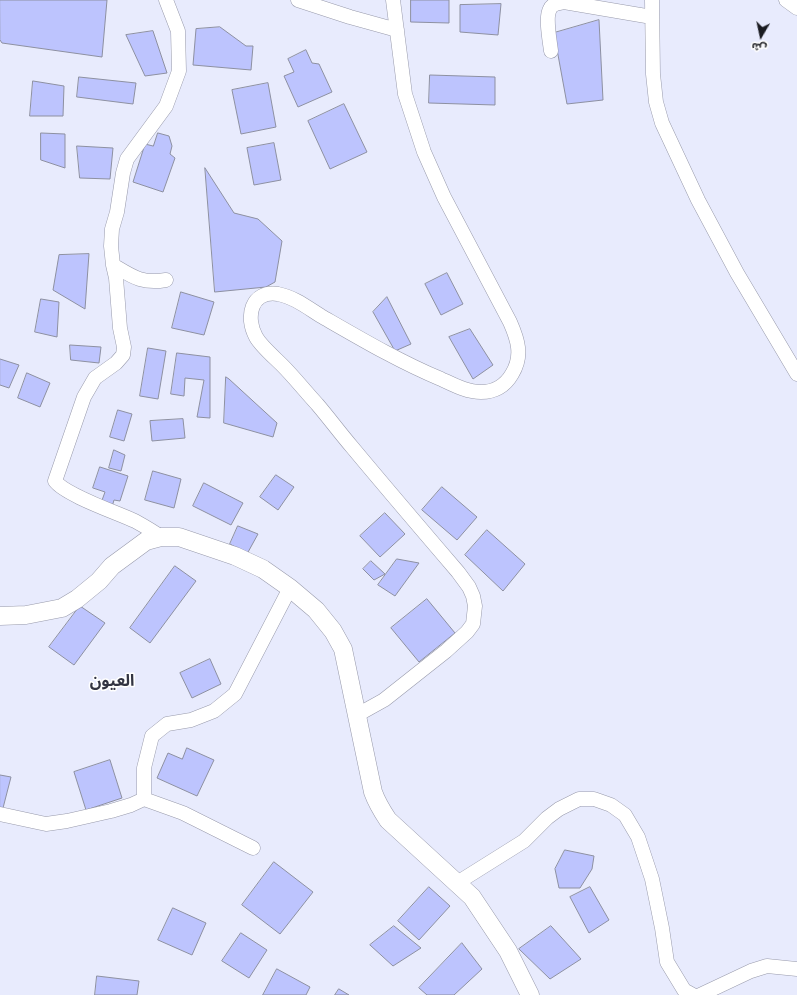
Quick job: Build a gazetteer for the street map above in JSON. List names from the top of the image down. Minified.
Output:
{"districts":["العيون"],"north":"bottom"}
